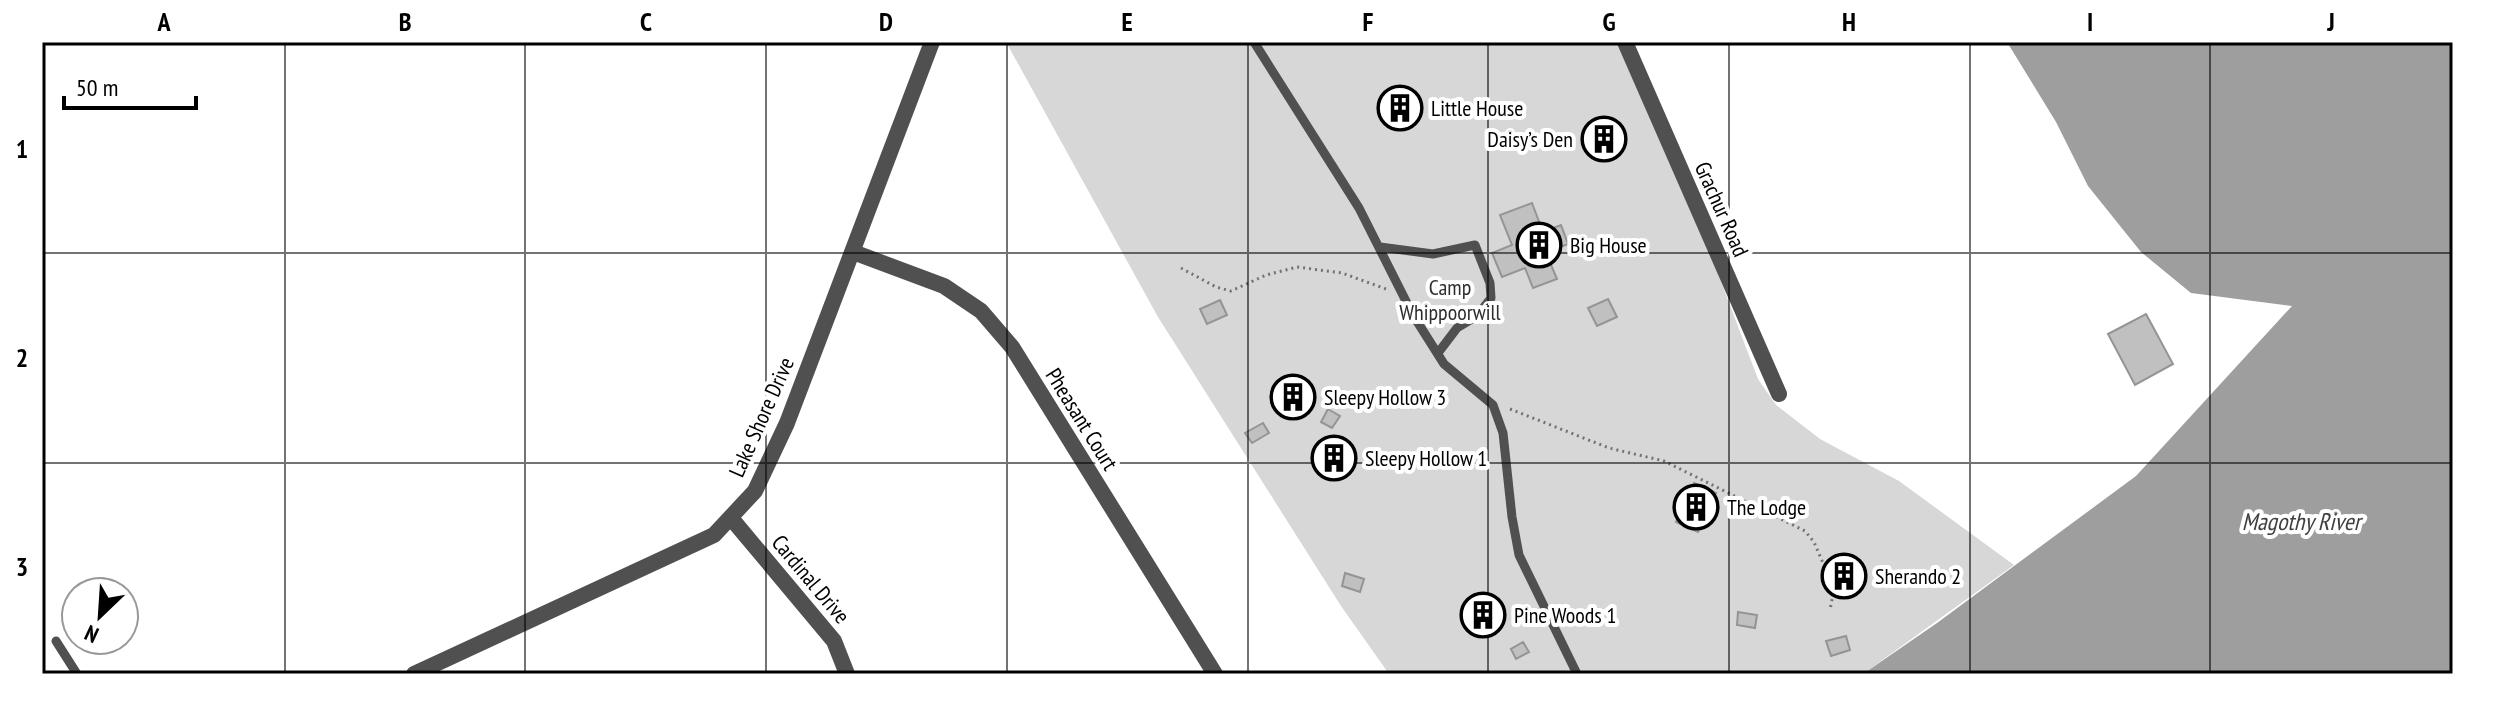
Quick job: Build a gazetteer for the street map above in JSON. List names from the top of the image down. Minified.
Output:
{"streets":{"street":["Grachur Road","Lake Shore Drive","Pheasant Court","Cardinal Drive"]},"crossings":[["Lake Shore Drive","Pheasant Court"],["Lake Shore Drive","Cardinal Drive"]],"water":["Magothy River"],"parks":["Camp Whippoorwill"],"places":{"building":["Little House","Daisy’s Den","Big House","Sleepy Hollow 3","Sleepy Hollow 1","The Lodge","Sherando 2","Pine Woods 1"]},"scale_bar":"50 m","north":"bottom left","grid":{"columns":["A","B","C","D","E","F","G","H","I","J"],"rows":["1","2","3"]}}
